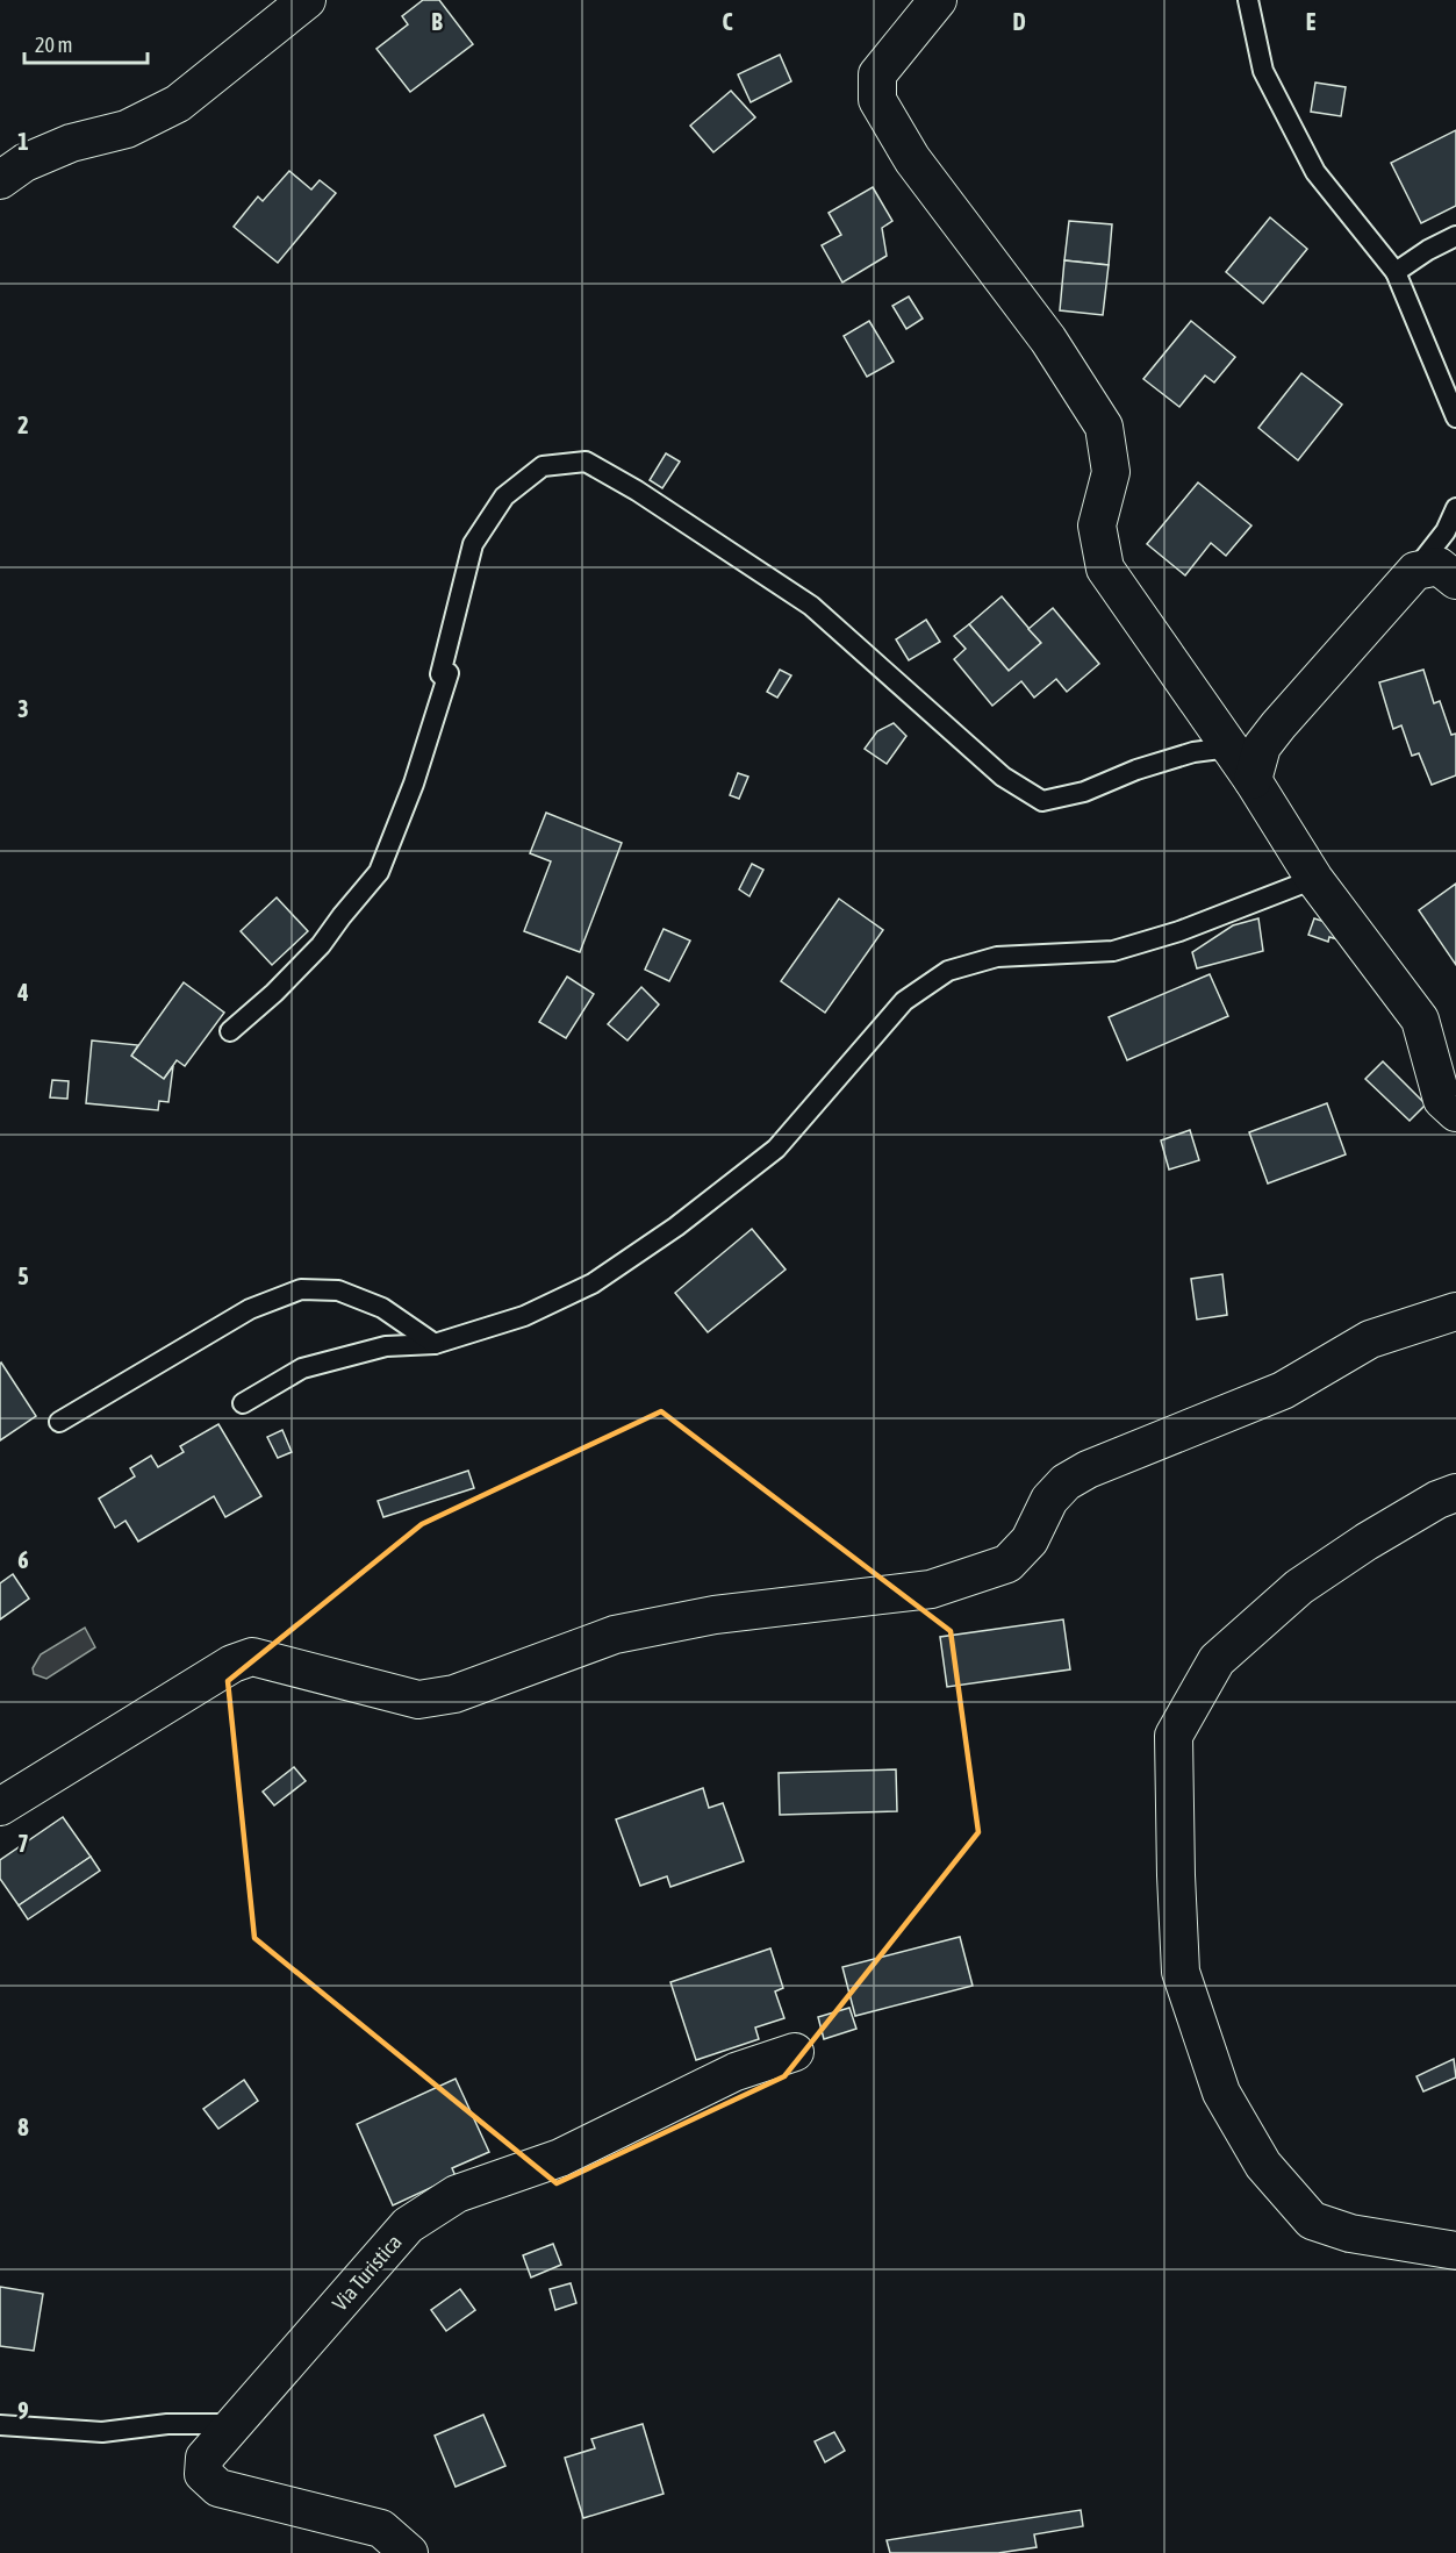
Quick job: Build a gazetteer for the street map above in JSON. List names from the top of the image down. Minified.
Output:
{"streets":{"street":["Via Turistica"]},"scale_bar":"20 m","grid":{"columns":["B","C","D","E"],"rows":["1","2","3","4","5","6","7","8","9"]}}
